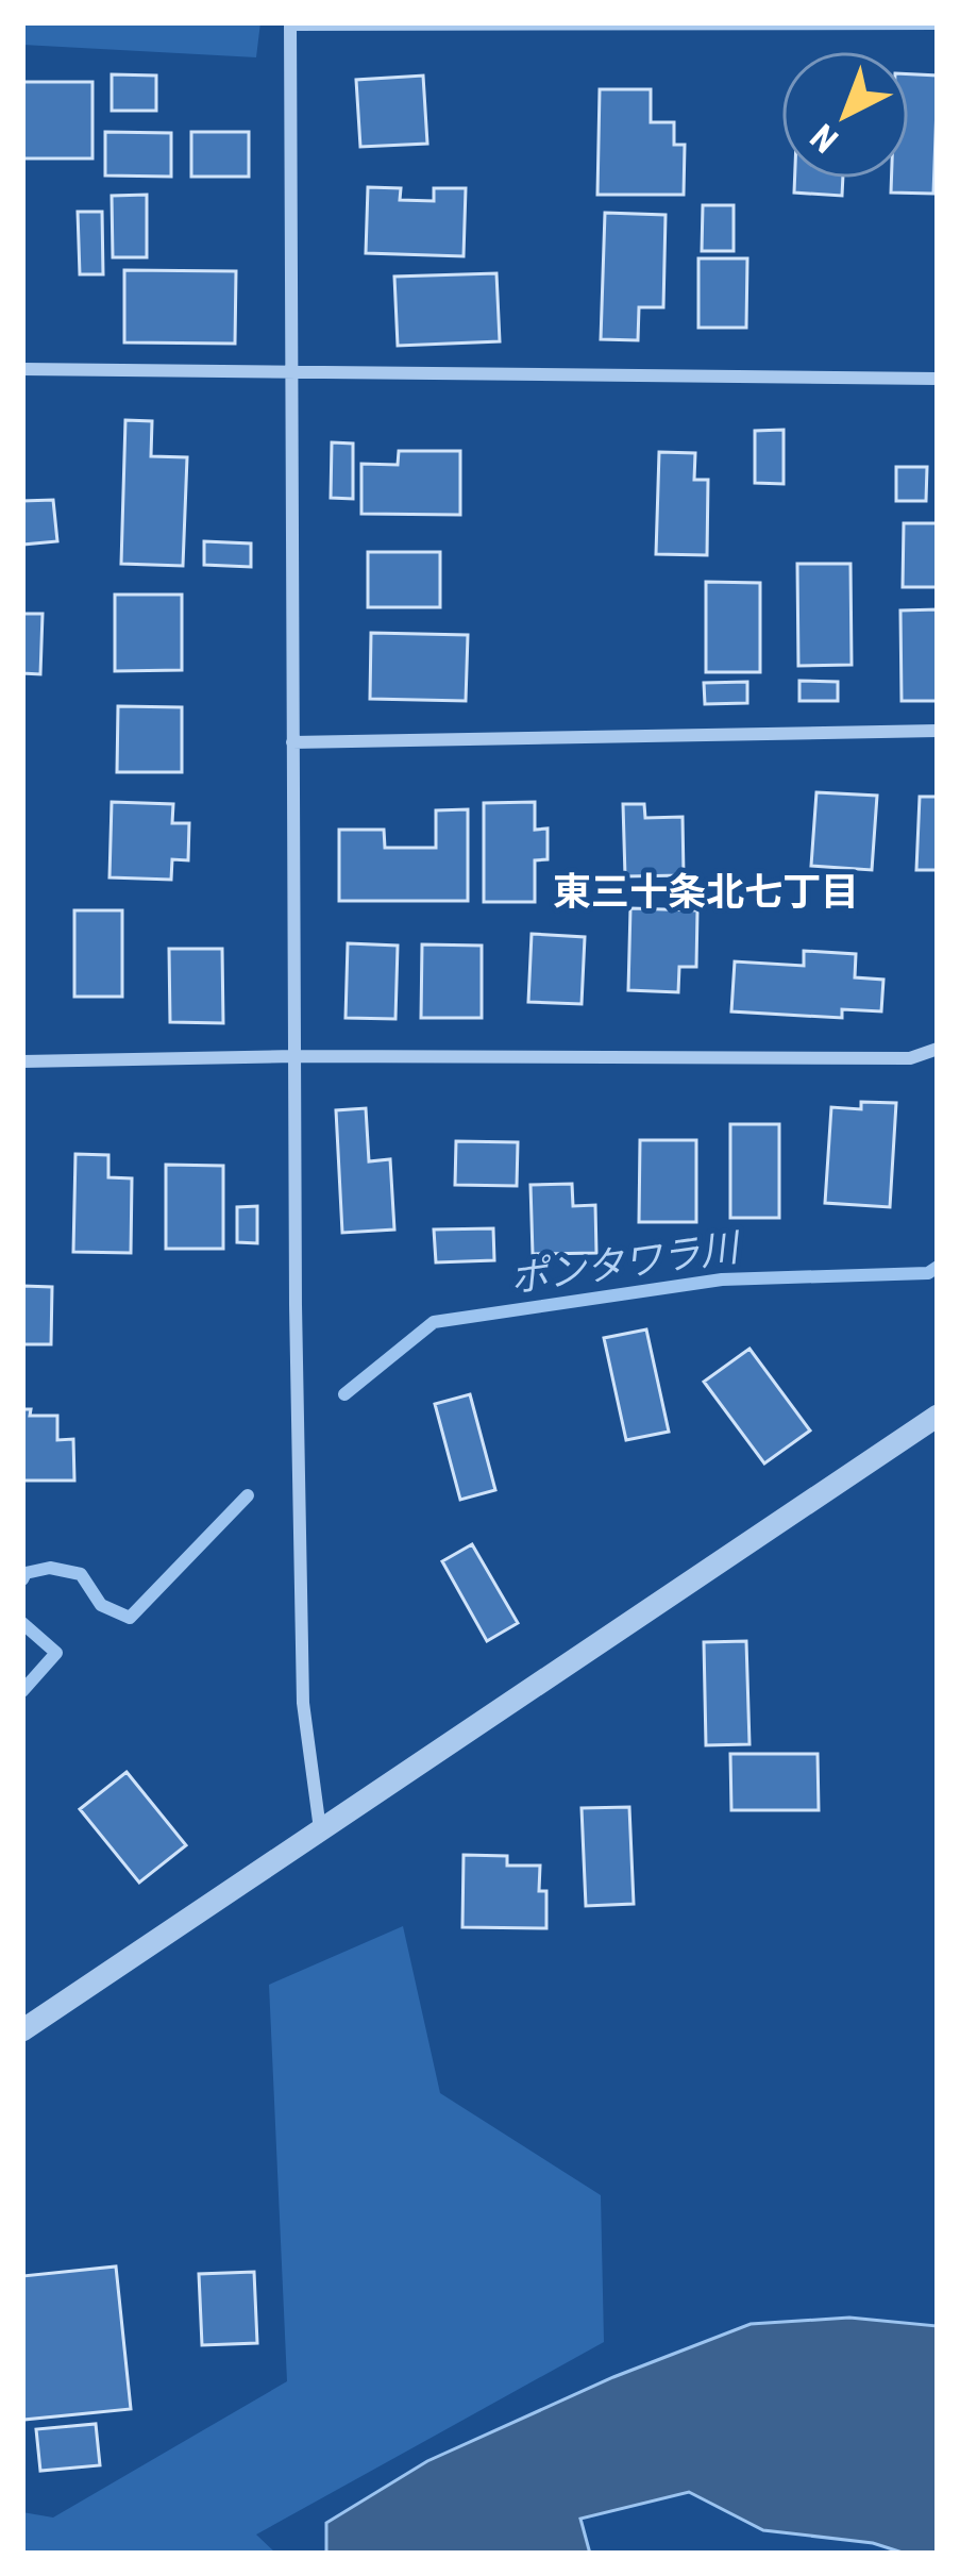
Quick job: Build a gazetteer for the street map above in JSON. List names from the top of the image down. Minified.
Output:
{"districts":["東三十条北七丁目"],"water":["ポンタワラ川"],"north":"bottom left"}
